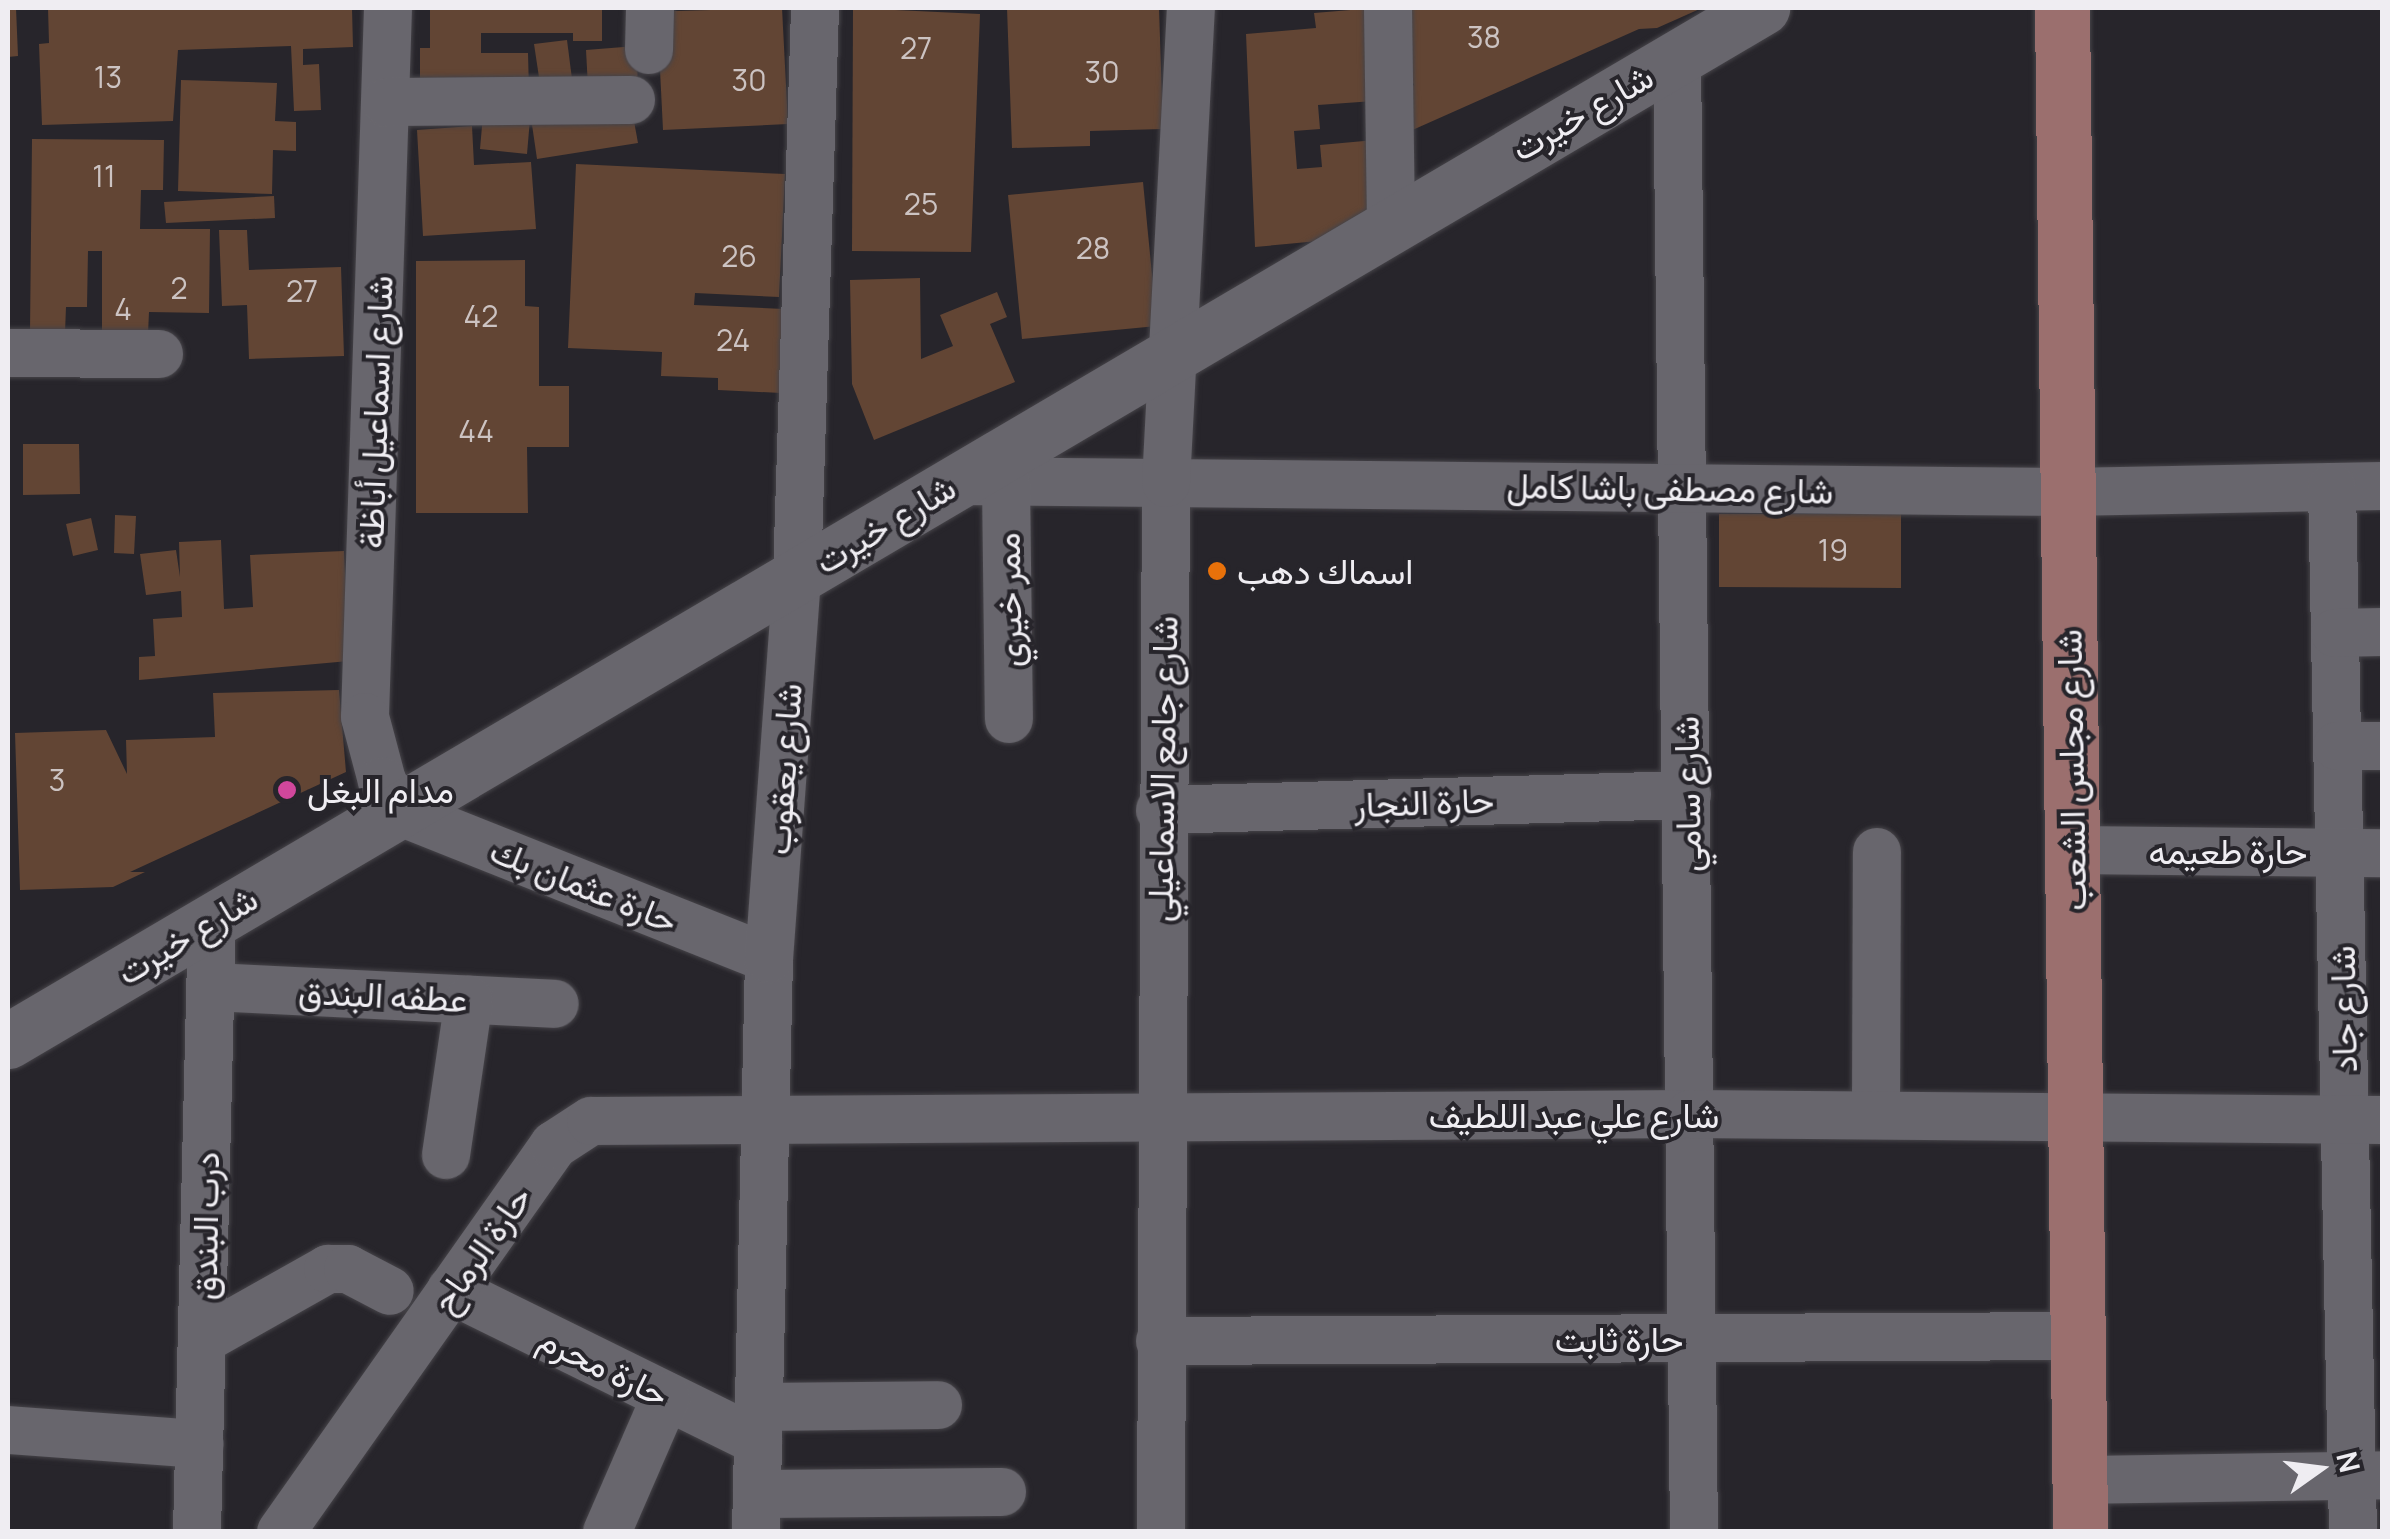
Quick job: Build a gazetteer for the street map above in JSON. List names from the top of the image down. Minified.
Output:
{"streets":{"main road":["شارع مجلس الشعب"],"street":["شارع خيرت","شارع اسماعيل أباظة","شارع مصطفى باشا كامل","ممر خيري","شارع يعقوب","شارع جامع الاسماعيلي","شارع سامي","حارة النجار","حارة طعيمه","حارة عثمان بك","عطفه البندق","شارع جاد","شارع علي عبد اللطيف","درب البندق","حارة الرماح","حارة ثابت","حارة محرم"]},"crossings":[["شارع خيرت","شارع اسماعيل أباظة"],["شارع خيرت","شارع مصطفى باشا كامل"],["شارع خيرت","ممر خيري"],["شارع خيرت","شارع يعقوب"],["شارع خيرت","شارع جامع الاسماعيلي"],["شارع خيرت","شارع سامي"],["شارع خيرت","حارة عثمان بك"],["شارع خيرت","درب البندق"],["شارع اسماعيل أباظة","حارة عثمان بك"],["شارع مصطفى باشا كامل","ممر خيري"],["شارع مصطفى باشا كامل","شارع جامع الاسماعيلي"],["شارع مصطفى باشا كامل","شارع مجلس الشعب"],["شارع مصطفى باشا كامل","شارع سامي"],["شارع مصطفى باشا كامل","شارع جاد"],["شارع يعقوب","حارة عثمان بك"],["شارع يعقوب","شارع علي عبد اللطيف"],["شارع يعقوب","حارة الرماح"],["شارع يعقوب","حارة محرم"],["شارع جامع الاسماعيلي","حارة النجار"],["شارع جامع الاسماعيلي","شارع علي عبد اللطيف"],["شارع جامع الاسماعيلي","حارة ثابت"],["شارع مجلس الشعب","حارة طعيمه"],["شارع مجلس الشعب","شارع علي عبد اللطيف"],["شارع مجلس الشعب","حارة ثابت"],["شارع سامي","حارة النجار"],["شارع سامي","شارع علي عبد اللطيف"],["شارع سامي","حارة ثابت"],["حارة طعيمه","شارع جاد"],["عطفه البندق","درب البندق"],["شارع جاد","شارع علي عبد اللطيف"],["شارع علي عبد اللطيف","حارة الرماح"],["حارة الرماح","حارة محرم"]],"places":["اسماك دهب","مدام البغل"],"house_numbers":["38","27","30","13","30","11","25","28","26","2","27","4","42","24","44","19","3"],"north":"right"}
